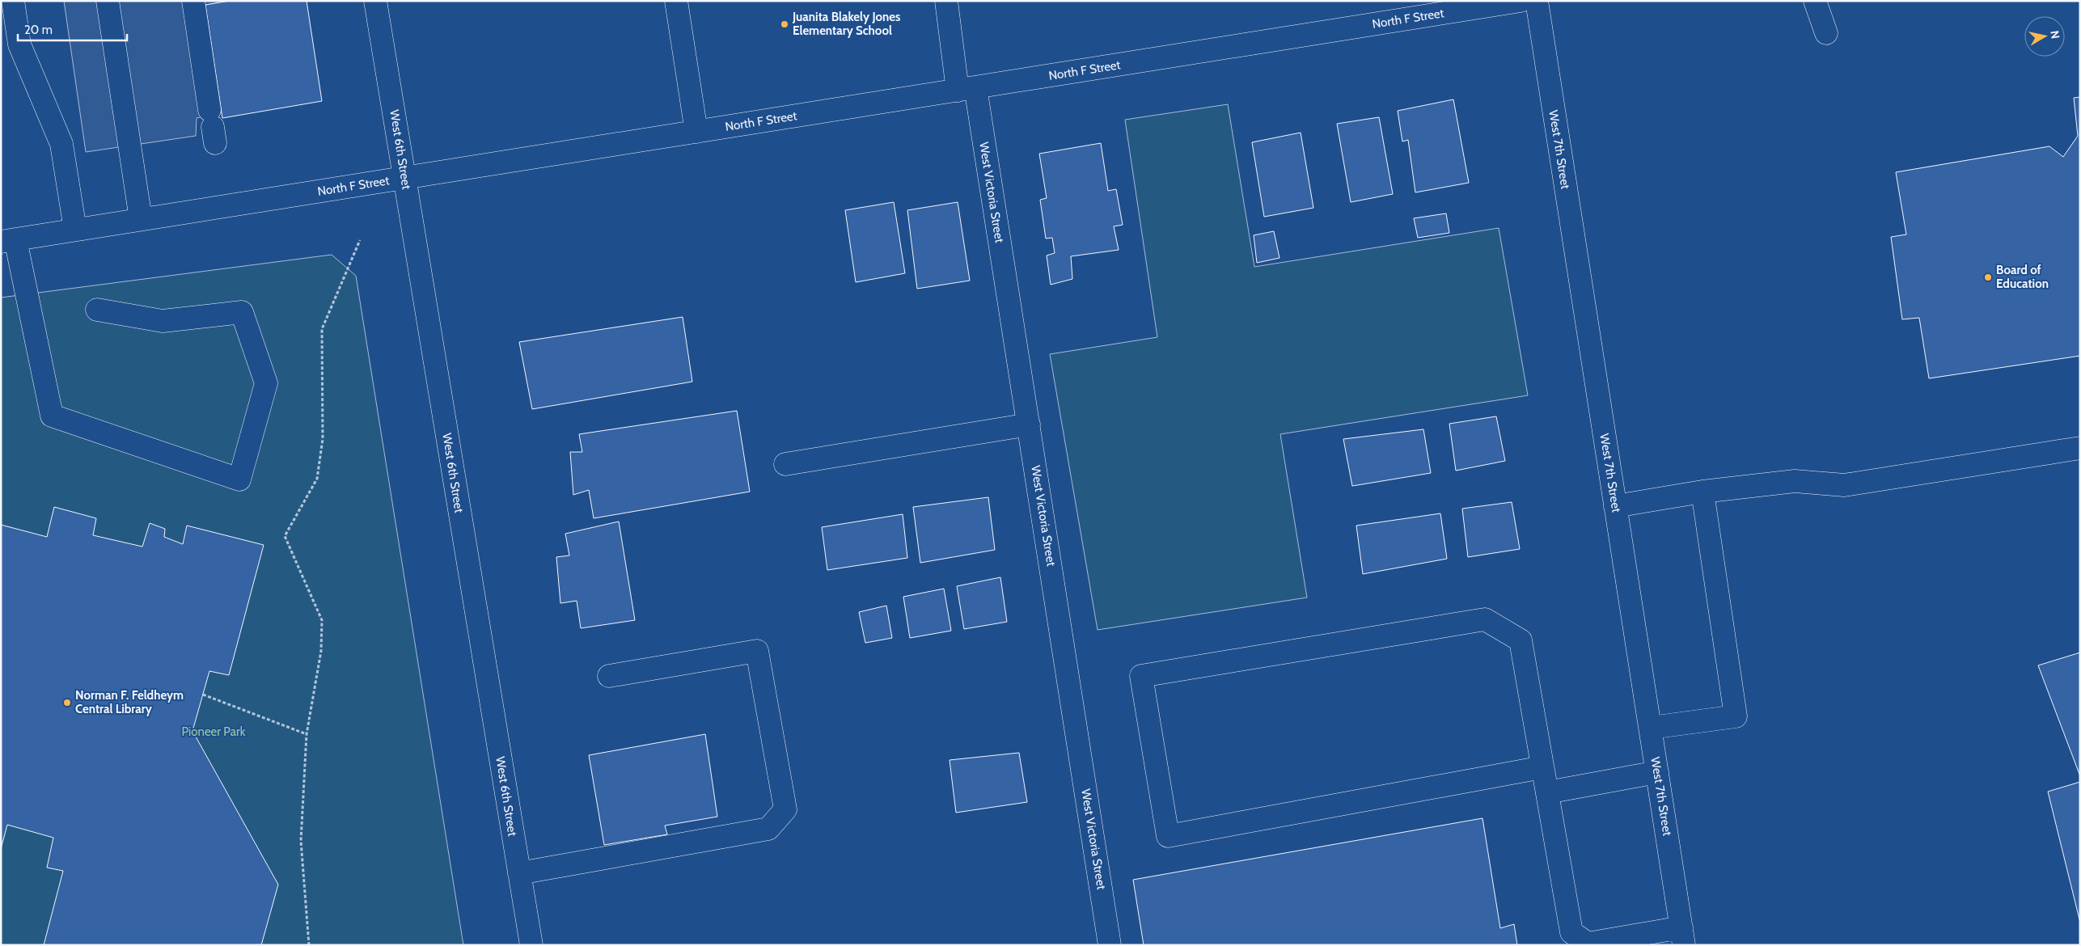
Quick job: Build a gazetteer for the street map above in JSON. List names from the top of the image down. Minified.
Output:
{"streets":{"street":["North F Street","West 6th Street","West 7th Street","West Victoria Street"]},"crossings":[["North F Street","West 6th Street"],["North F Street","West Victoria Street"]],"parks":["Pioneer Park"],"places":["Juanita Blakely Jones Elementary School","Board of Education","Norman F. Feldheym Central Library"],"scale_bar":"20 m","north":"right"}
